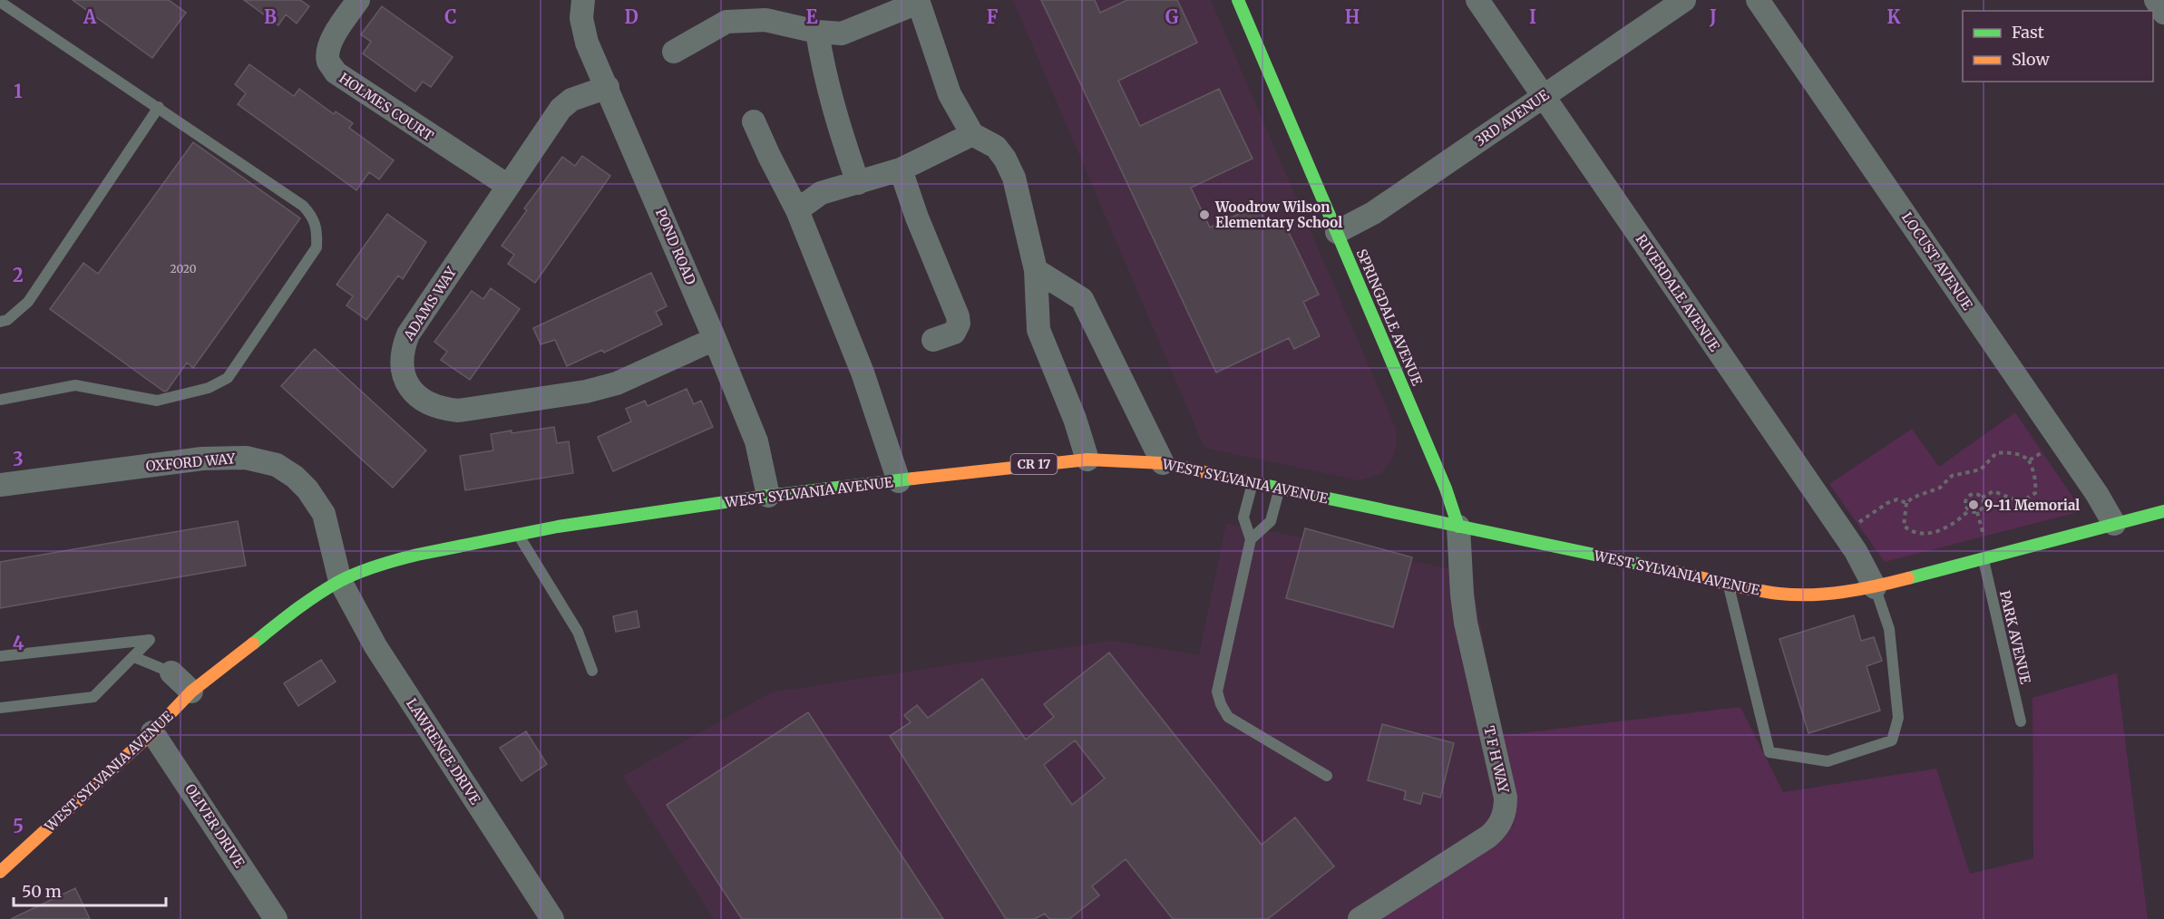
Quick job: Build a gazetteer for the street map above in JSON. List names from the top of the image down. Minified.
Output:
{"streets":{"main road":["SPRINGDALE AVENUE","CR 17","WEST SYLVANIA AVENUE"],"street":["HOLMES COURT","3RD AVENUE","POND ROAD","LOCUST AVENUE","RIVERDALE AVENUE","ADAMS WAY","OXFORD WAY","LAWRENCE DRIVE","T F H WAY","OLIVER DRIVE"],"lane":["PARK AVENUE"]},"crossings":[["HOLMES COURT","ADAMS WAY"],["3RD AVENUE","RIVERDALE AVENUE"],["3RD AVENUE","SPRINGDALE AVENUE"],["POND ROAD","ADAMS WAY"],["POND ROAD","WEST SYLVANIA AVENUE"],["LOCUST AVENUE","WEST SYLVANIA AVENUE"],["RIVERDALE AVENUE","WEST SYLVANIA AVENUE"],["SPRINGDALE AVENUE","WEST SYLVANIA AVENUE"],["SPRINGDALE AVENUE","T F H WAY"],["OXFORD WAY","WEST SYLVANIA AVENUE"],["OXFORD WAY","LAWRENCE DRIVE"],["WEST SYLVANIA AVENUE","PARK AVENUE"],["WEST SYLVANIA AVENUE","LAWRENCE DRIVE"],["WEST SYLVANIA AVENUE","T F H WAY"],["WEST SYLVANIA AVENUE","OLIVER DRIVE"]],"places":["Woodrow Wilson Elementary School","9-11 Memorial"],"house_numbers":["2020"],"legend":["Fast","Slow"],"scale_bar":"50 m","grid":{"columns":["A","B","C","D","E","F","G","H","I","J","K"],"rows":["1","2","3","4","5"]}}
